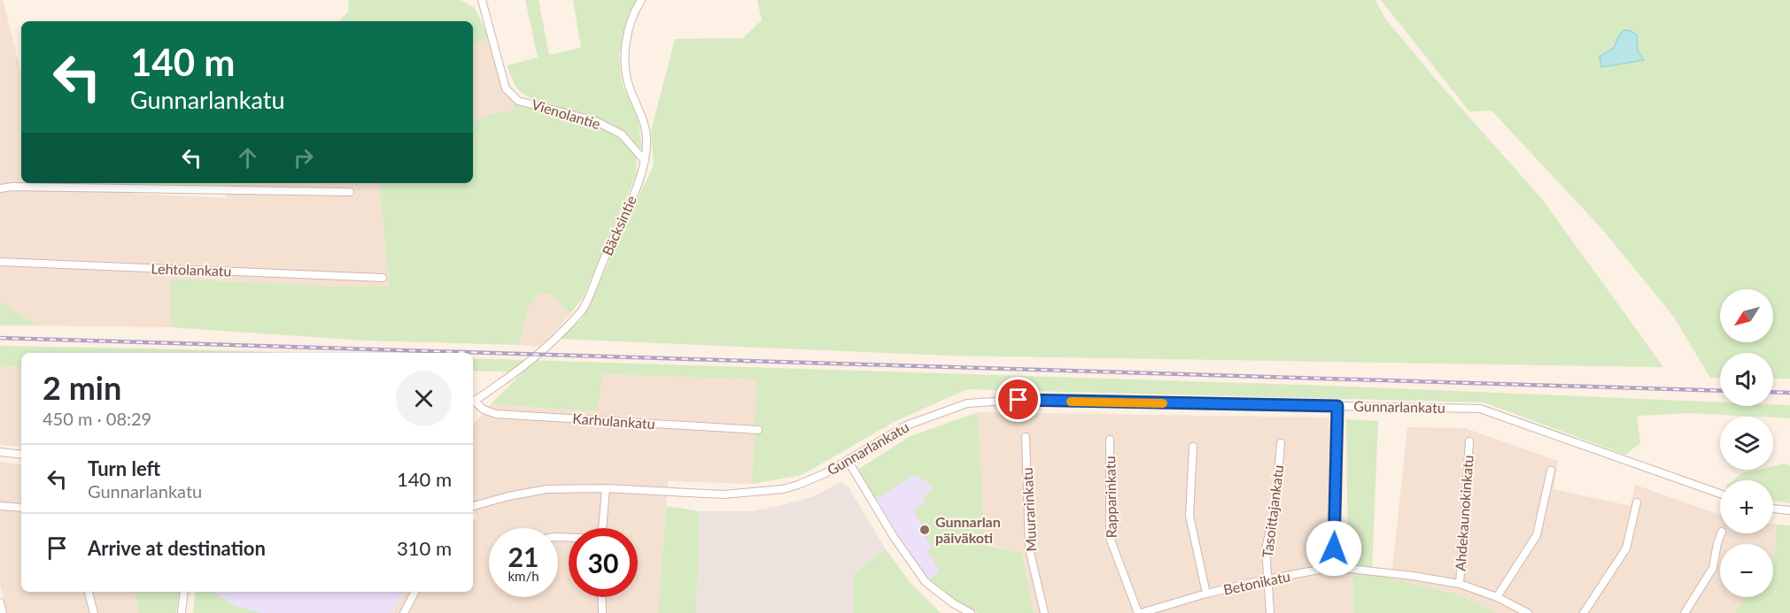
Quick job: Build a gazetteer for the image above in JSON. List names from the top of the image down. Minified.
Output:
{"streets":{"street":["Vienolantie","Bäcksintie","Lehtolankatu","Gunnarlankatu","Karhulankatu","Rapparinkatu","Muurarinkatu","Tasoittajankatu","Ahdekaunokinkatu","Betonikatu"]},"crossings":[["Vienolantie","Bäcksintie"],["Rapparinkatu","Betonikatu"],["Tasoittajankatu","Betonikatu"],["Ahdekaunokinkatu","Betonikatu"]],"places":["Gunnarlan päiväkoti"],"north":"bottom left","page":{"turn":["140 m","Gunnarlankatu"],"map_buttons":["+","−"],"heading":["2 min","450 m · 08:29"],"list":[{"name":"Turn left","note":"Gunnarlankatu","value":"140 m"},{"name":"Arrive at destination","value":"310 m"}],"speed":"21 km/h","limit":"30"}}
